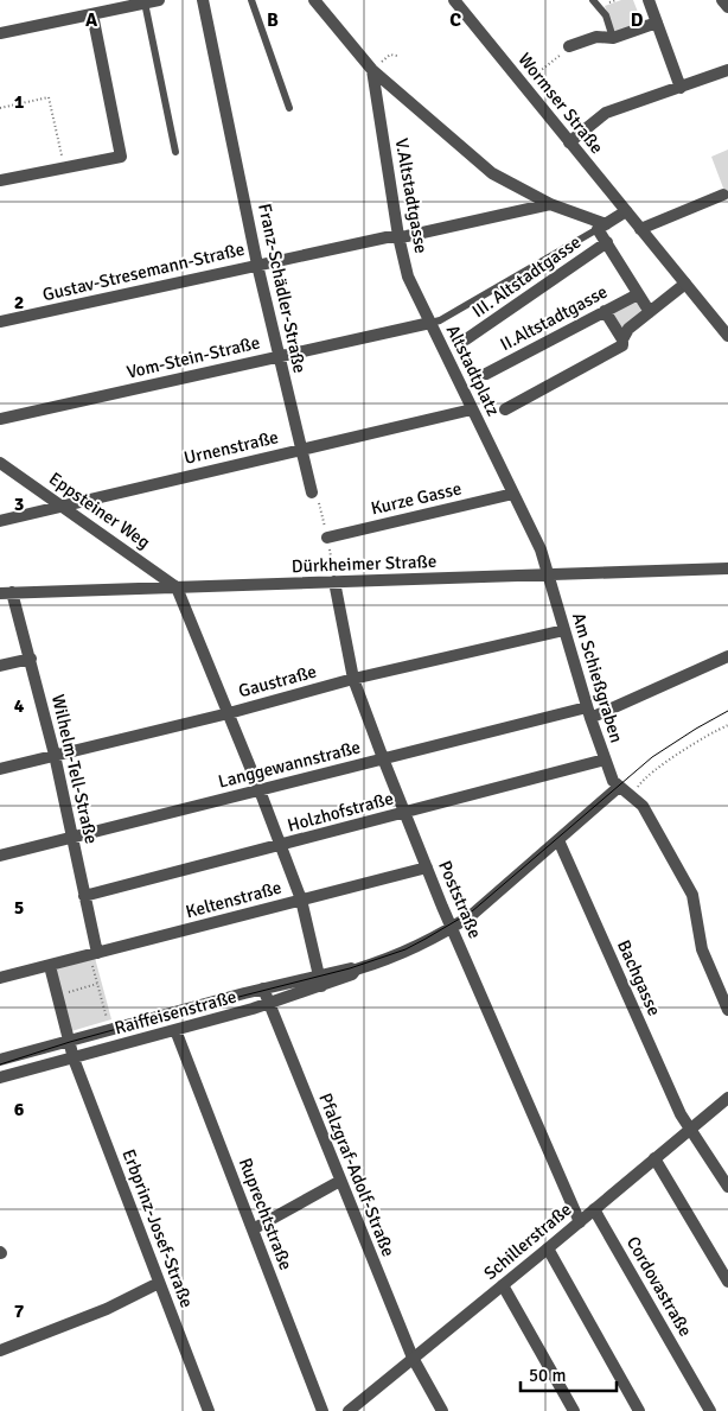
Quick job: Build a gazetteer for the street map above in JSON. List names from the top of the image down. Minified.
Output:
{"streets":{"street":["Wormser Straße","V.Altstadtgasse","Gustav-Stresemann-Straße","III. Altstadtgasse","Franz-Schädler-Straße","II.Altstadtgasse","Vom-Stein-Straße","Altstadtplatz","Urnenstraße","Kurze Gasse","Eppsteiner Weg","Dürkheimer Straße","Am Schießgraben","Gaustraße","Langgewannstraße","Wilhelm-Tell-Straße","Holzhofstraße","Keltenstraße","Poststraße","Bachgasse","Raiffeisenstraße","Pfalzgraf-Adolf-Straße","Ruprechtstraße","Erbprinz-Josef-Straße","Schillerstraße","Cordovastraße"]},"crossings":[["V.Altstadtgasse","Gustav-Stresemann-Straße"],["V.Altstadtgasse","Vom-Stein-Straße"],["V.Altstadtgasse","Altstadtplatz"],["Gustav-Stresemann-Straße","Franz-Schädler-Straße"],["Franz-Schädler-Straße","Vom-Stein-Straße"],["Franz-Schädler-Straße","Urnenstraße"],["Vom-Stein-Straße","Altstadtplatz"],["Altstadtplatz","Urnenstraße"],["Altstadtplatz","Kurze Gasse"],["Altstadtplatz","Dürkheimer Straße"],["Altstadtplatz","Am Schießgraben"],["Urnenstraße","Eppsteiner Weg"],["Eppsteiner Weg","Dürkheimer Straße"],["Dürkheimer Straße","Am Schießgraben"],["Dürkheimer Straße","Wilhelm-Tell-Straße"],["Dürkheimer Straße","Poststraße"],["Am Schießgraben","Gaustraße"],["Am Schießgraben","Langgewannstraße"],["Am Schießgraben","Holzhofstraße"],["Am Schießgraben","Raiffeisenstraße"],["Gaustraße","Wilhelm-Tell-Straße"],["Gaustraße","Poststraße"],["Langgewannstraße","Wilhelm-Tell-Straße"],["Langgewannstraße","Poststraße"],["Wilhelm-Tell-Straße","Holzhofstraße"],["Wilhelm-Tell-Straße","Keltenstraße"],["Holzhofstraße","Poststraße"],["Keltenstraße","Poststraße"],["Poststraße","Raiffeisenstraße"],["Poststraße","Schillerstraße"],["Bachgasse","Raiffeisenstraße"],["Bachgasse","Schillerstraße"],["Raiffeisenstraße","Pfalzgraf-Adolf-Straße"],["Raiffeisenstraße","Ruprechtstraße"],["Raiffeisenstraße","Erbprinz-Josef-Straße"],["Pfalzgraf-Adolf-Straße","Schillerstraße"],["Schillerstraße","Cordovastraße"]],"scale_bar":"50 m","grid":{"columns":["A","B","C","D"],"rows":["1","2","3","4","5","6","7"]}}
